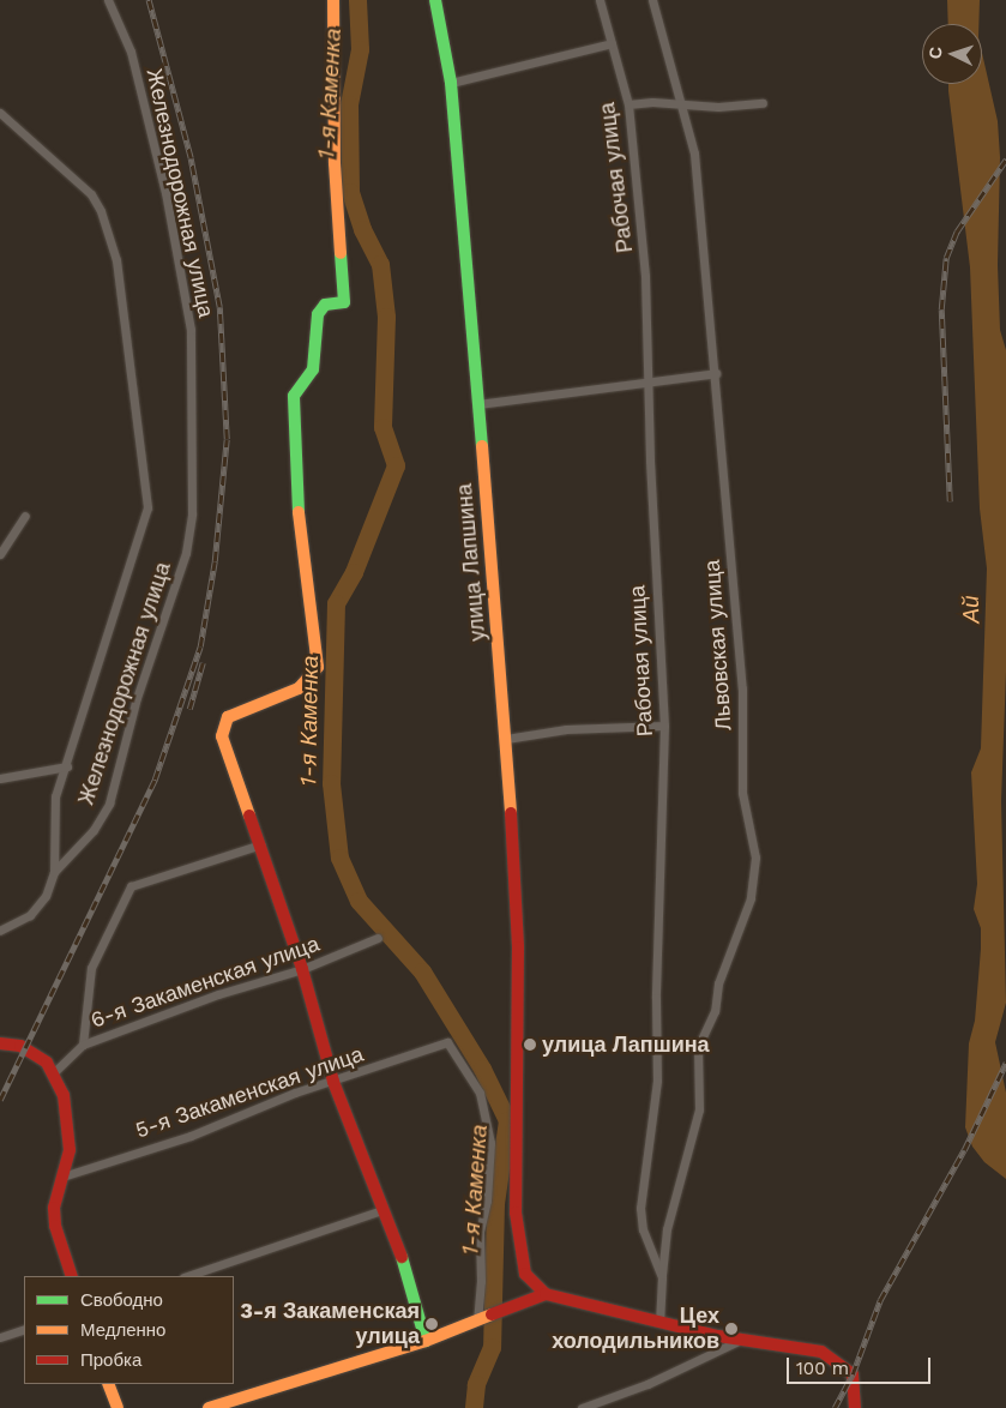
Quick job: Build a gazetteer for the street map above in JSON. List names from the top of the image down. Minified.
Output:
{"streets":{"street":["Рабочая улица","Железнодорожная улица","улица Лапшина","Львовская улица","6-я Закаменская улица","5-я Закаменская улица"]},"crossings":[["Рабочая улица","Львовская улица"]],"water":["1-я Каменка","Ай"],"places":["улица Лапшина","3-я Закаменская улица","Цех холодильников"],"legend":["Свободно","Медленно","Пробка"],"scale_bar":"100 m","north":"left"}
